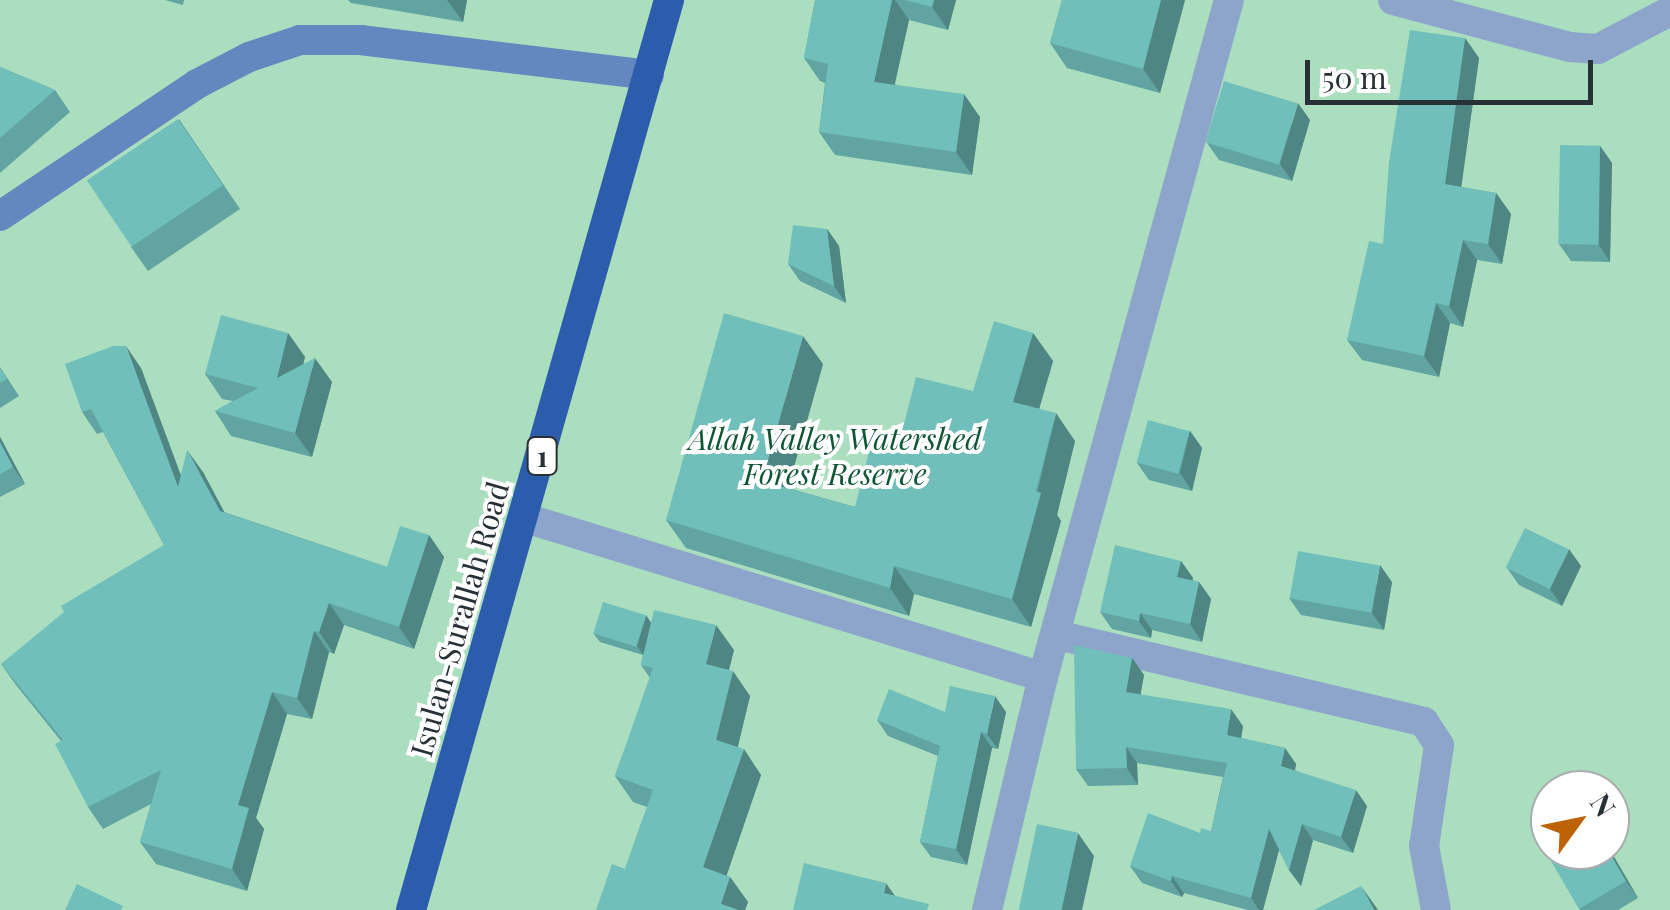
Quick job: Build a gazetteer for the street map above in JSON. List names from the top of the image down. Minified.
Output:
{"streets":{"highway":["1","Isulan-Surallah Road"]},"parks":["Allah Valley Watershed Forest Reserve"],"scale_bar":"50 m","north":"top right"}
